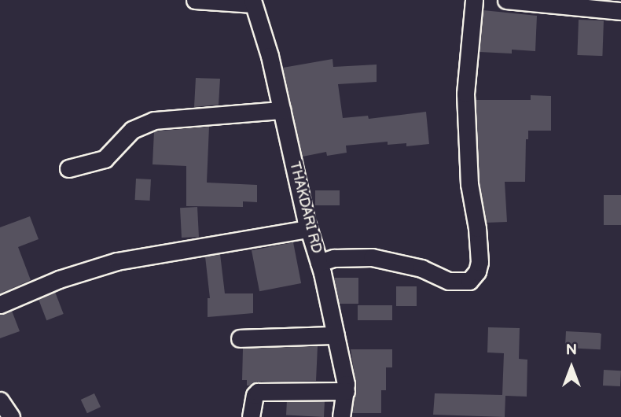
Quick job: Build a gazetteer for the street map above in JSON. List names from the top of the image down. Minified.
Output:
{"streets":{"street":["THAKDARI RD"]},"north":"top"}
